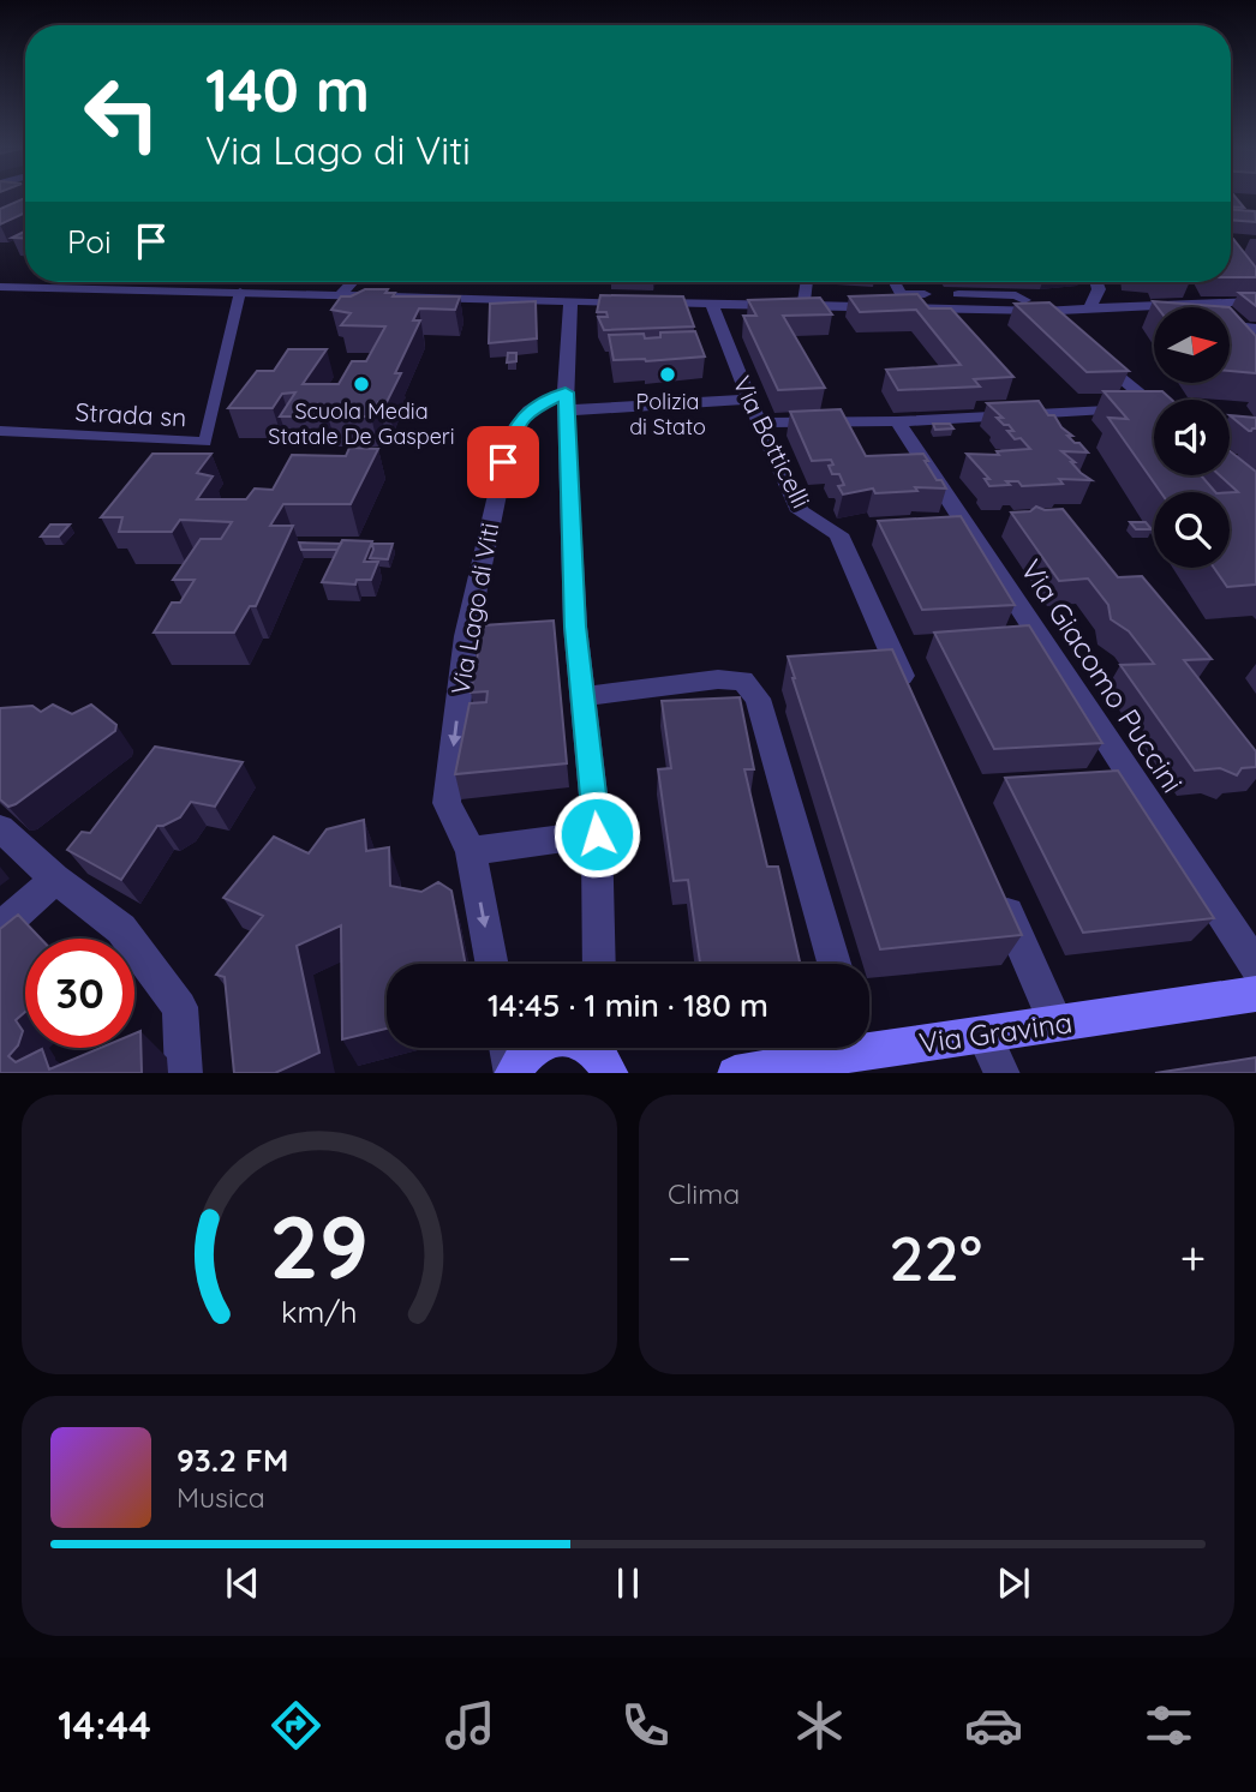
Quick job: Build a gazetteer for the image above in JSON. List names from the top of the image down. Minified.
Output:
{"streets":{"main road":["Via Gravina"],"street":["Via Botticelli","Via Lago di Viti","Via Giacomo Puccini"],"lane":["Strada sn"]},"places":["Polizia di Stato","Scuola Media Statale De Gasperi"],"north":"right","page":{"turn":["140 m","Via Lago di Viti"],"then":"Poi","limit":"30","trip":"14:45 · 1 min · 180 m","tile":"Clima","heat":["−","22°","+"],"song":["93.2 FM","Musica"],"tabs":"14:44","gauge":["29","km/h"]}}
